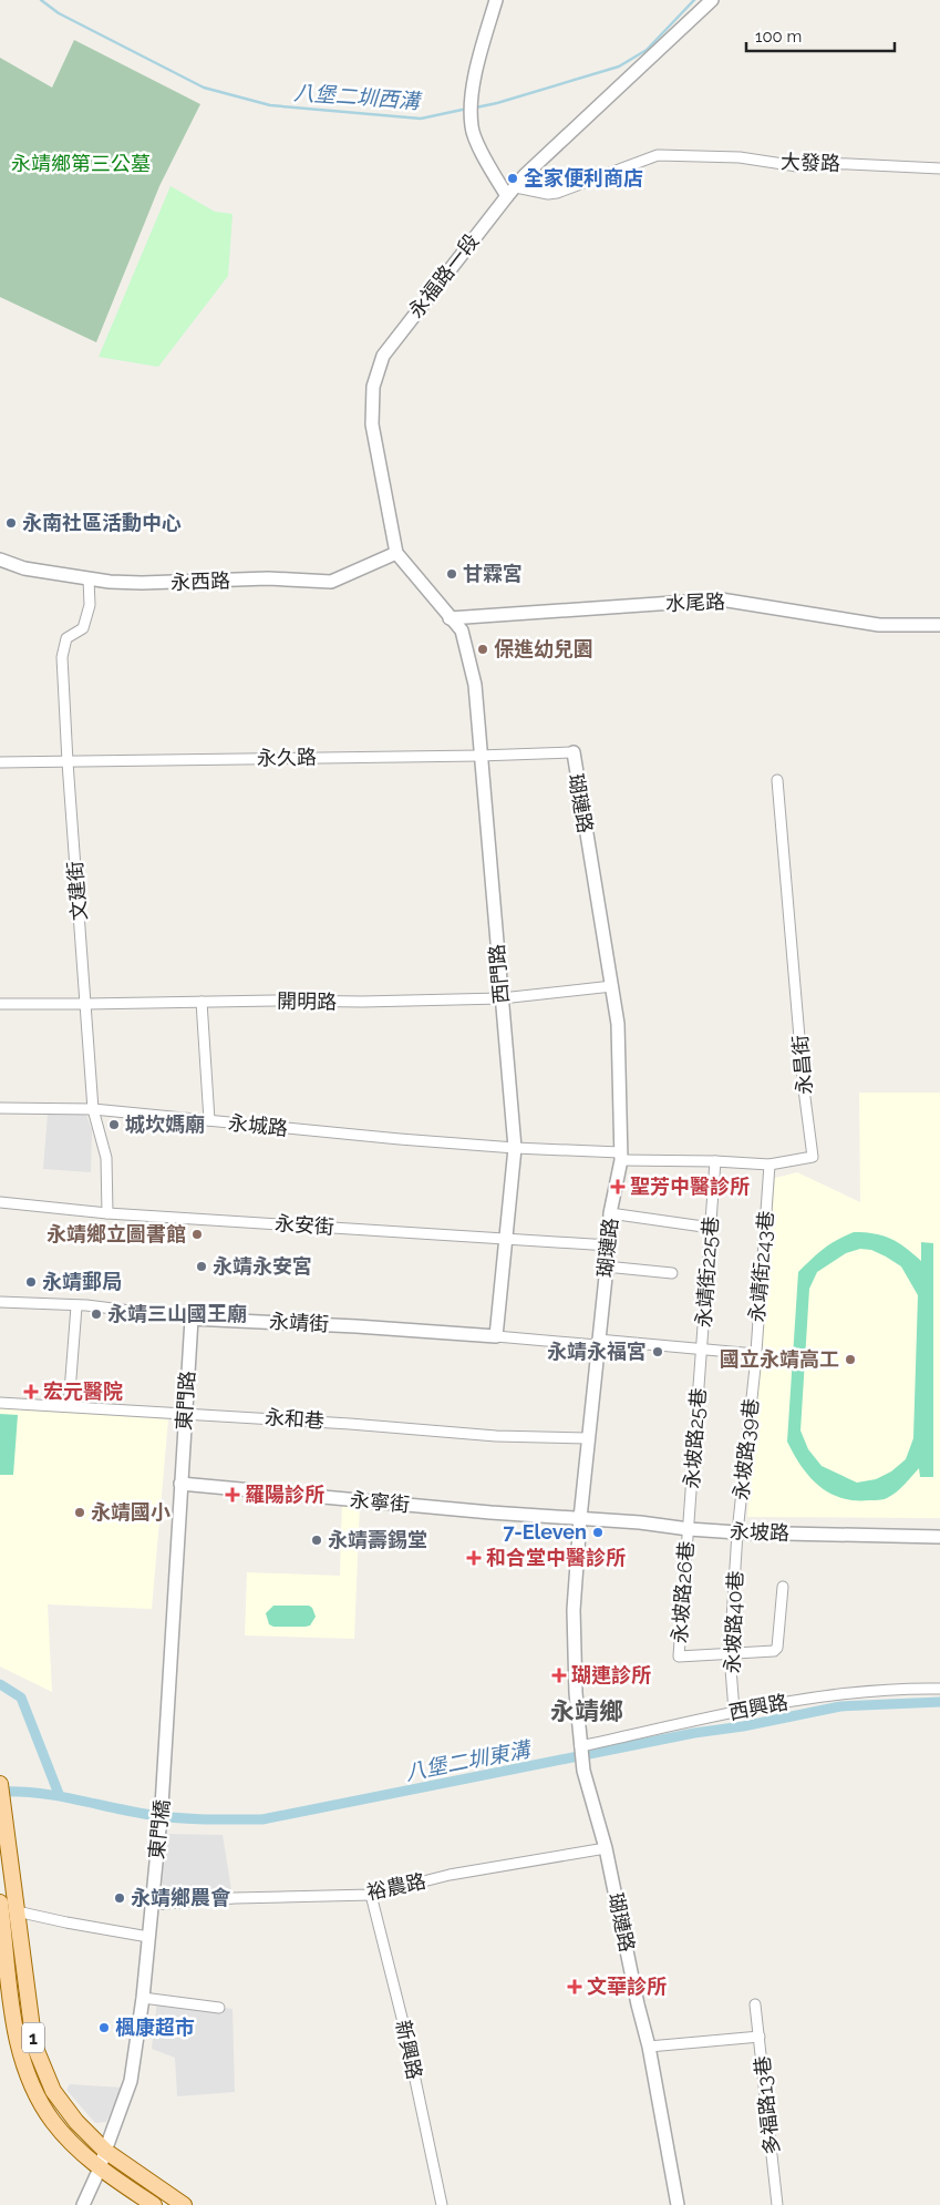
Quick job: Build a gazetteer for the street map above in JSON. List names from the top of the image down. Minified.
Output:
{"streets":{"main road":["1"],"street":["大發路","永福路一段","永西路","水尾路","永久路","瑚璉路","文建街","西門路","開明路","永昌街","永城路","永安街","永靖街243巷","永靖街225巷","永靖街","東門路","永和巷","永坡路25巷","永坡路39巷","永寧街","永坡路","永坡路26巷","永坡路40巷","西興路","東門橋","裕農路","新興路","多福路13巷"]},"crossings":[["大發路","永福路一段"],["永福路一段","永西路"],["永福路一段","水尾路"],["永福路一段","西門路"],["永西路","文建街"],["水尾路","西門路"],["永久路","瑚璉路"],["永久路","文建街"],["永久路","西門路"],["瑚璉路","開明路"],["瑚璉路","永昌街"],["瑚璉路","永城路"],["瑚璉路","永安街"],["瑚璉路","永靖街"],["瑚璉路","永和巷"],["瑚璉路","永寧街"],["瑚璉路","永坡路"],["瑚璉路","西興路"],["瑚璉路","裕農路"],["文建街","開明路"],["文建街","永城路"],["文建街","永安街"],["西門路","開明路"],["西門路","永城路"],["西門路","永安街"],["西門路","永靖街"],["永昌街","永城路"],["永昌街","永靖街243巷"],["永昌街","永靖街225巷"],["永靖街243巷","永靖街"],["永靖街243巷","永坡路39巷"],["永靖街225巷","永靖街"],["永靖街225巷","永坡路25巷"],["永靖街","東門路"],["永靖街","永坡路25巷"],["東門路","永和巷"],["東門路","永寧街"],["東門路","東門橋"],["永坡路25巷","永坡路"],["永坡路25巷","永坡路26巷"],["永坡路39巷","永坡路"],["永坡路39巷","永坡路40巷"],["永寧街","永坡路"],["永寧街","東門橋"],["永坡路","永坡路26巷"],["永坡路","永坡路40巷"],["永坡路26巷","永坡路40巷"],["永坡路40巷","西興路"],["東門橋","裕農路"],["東門橋","1"],["裕農路","新興路"]],"districts":["永靖鄉"],"water":["八堡二圳西溝","八堡二圳東溝"],"parks":["永靖鄉第三公墓"],"places":{"other":["全家便利商店","永南社區活動中心","甘霖宮","保進幼兒園","城坎媽廟","永靖鄉立圖書館","永靖永安宮","永靖郵局","永靖三山國王廟","永靖永福宮","國立永靖高工","永靖國小","7-Eleven","永靖壽錫堂","永靖鄉農會","楓康超市"],"health":["聖芳中醫診所","宏元醫院","羅陽診所","和合堂中醫診所","瑚連診所","文華診所"]},"scale_bar":"100 m"}
